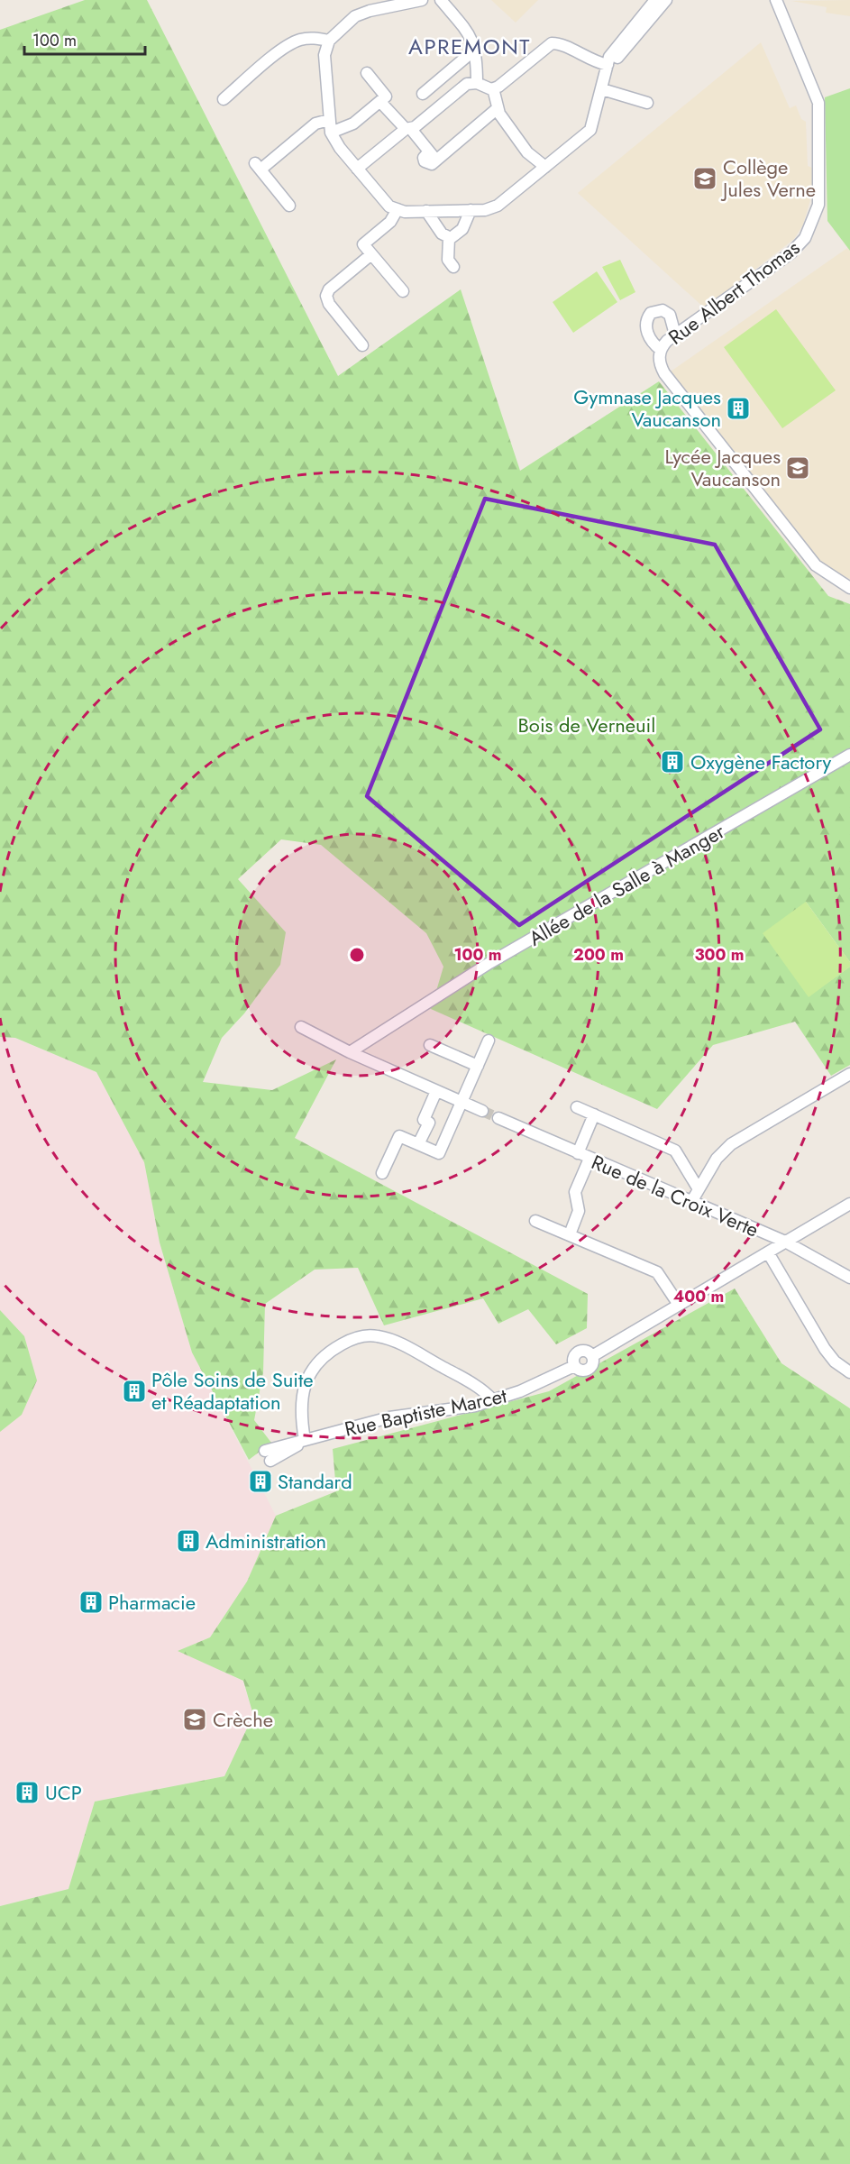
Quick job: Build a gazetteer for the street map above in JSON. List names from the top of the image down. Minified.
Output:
{"streets":{"street":["Rue Albert Thomas","Allée de la Salle à Manger","Rue de la Croix Verte","Rue Baptiste Marcet"]},"crossings":[["Rue de la Croix Verte","Rue Baptiste Marcet"]],"districts":["APREMONT"],"parks":["Bois de Verneuil"],"places":{"school or university":["Collège Jules Verne","Lycée Jacques Vaucanson","Crèche"],"building":["Gymnase Jacques Vaucanson","Oxygène Factory","Pôle Soins de Suite et Réadaptation","Standard","Administration","Pharmacie","UCP"]},"scale_bar":"100 m","rings":["100 m","200 m","300 m","400 m"]}
